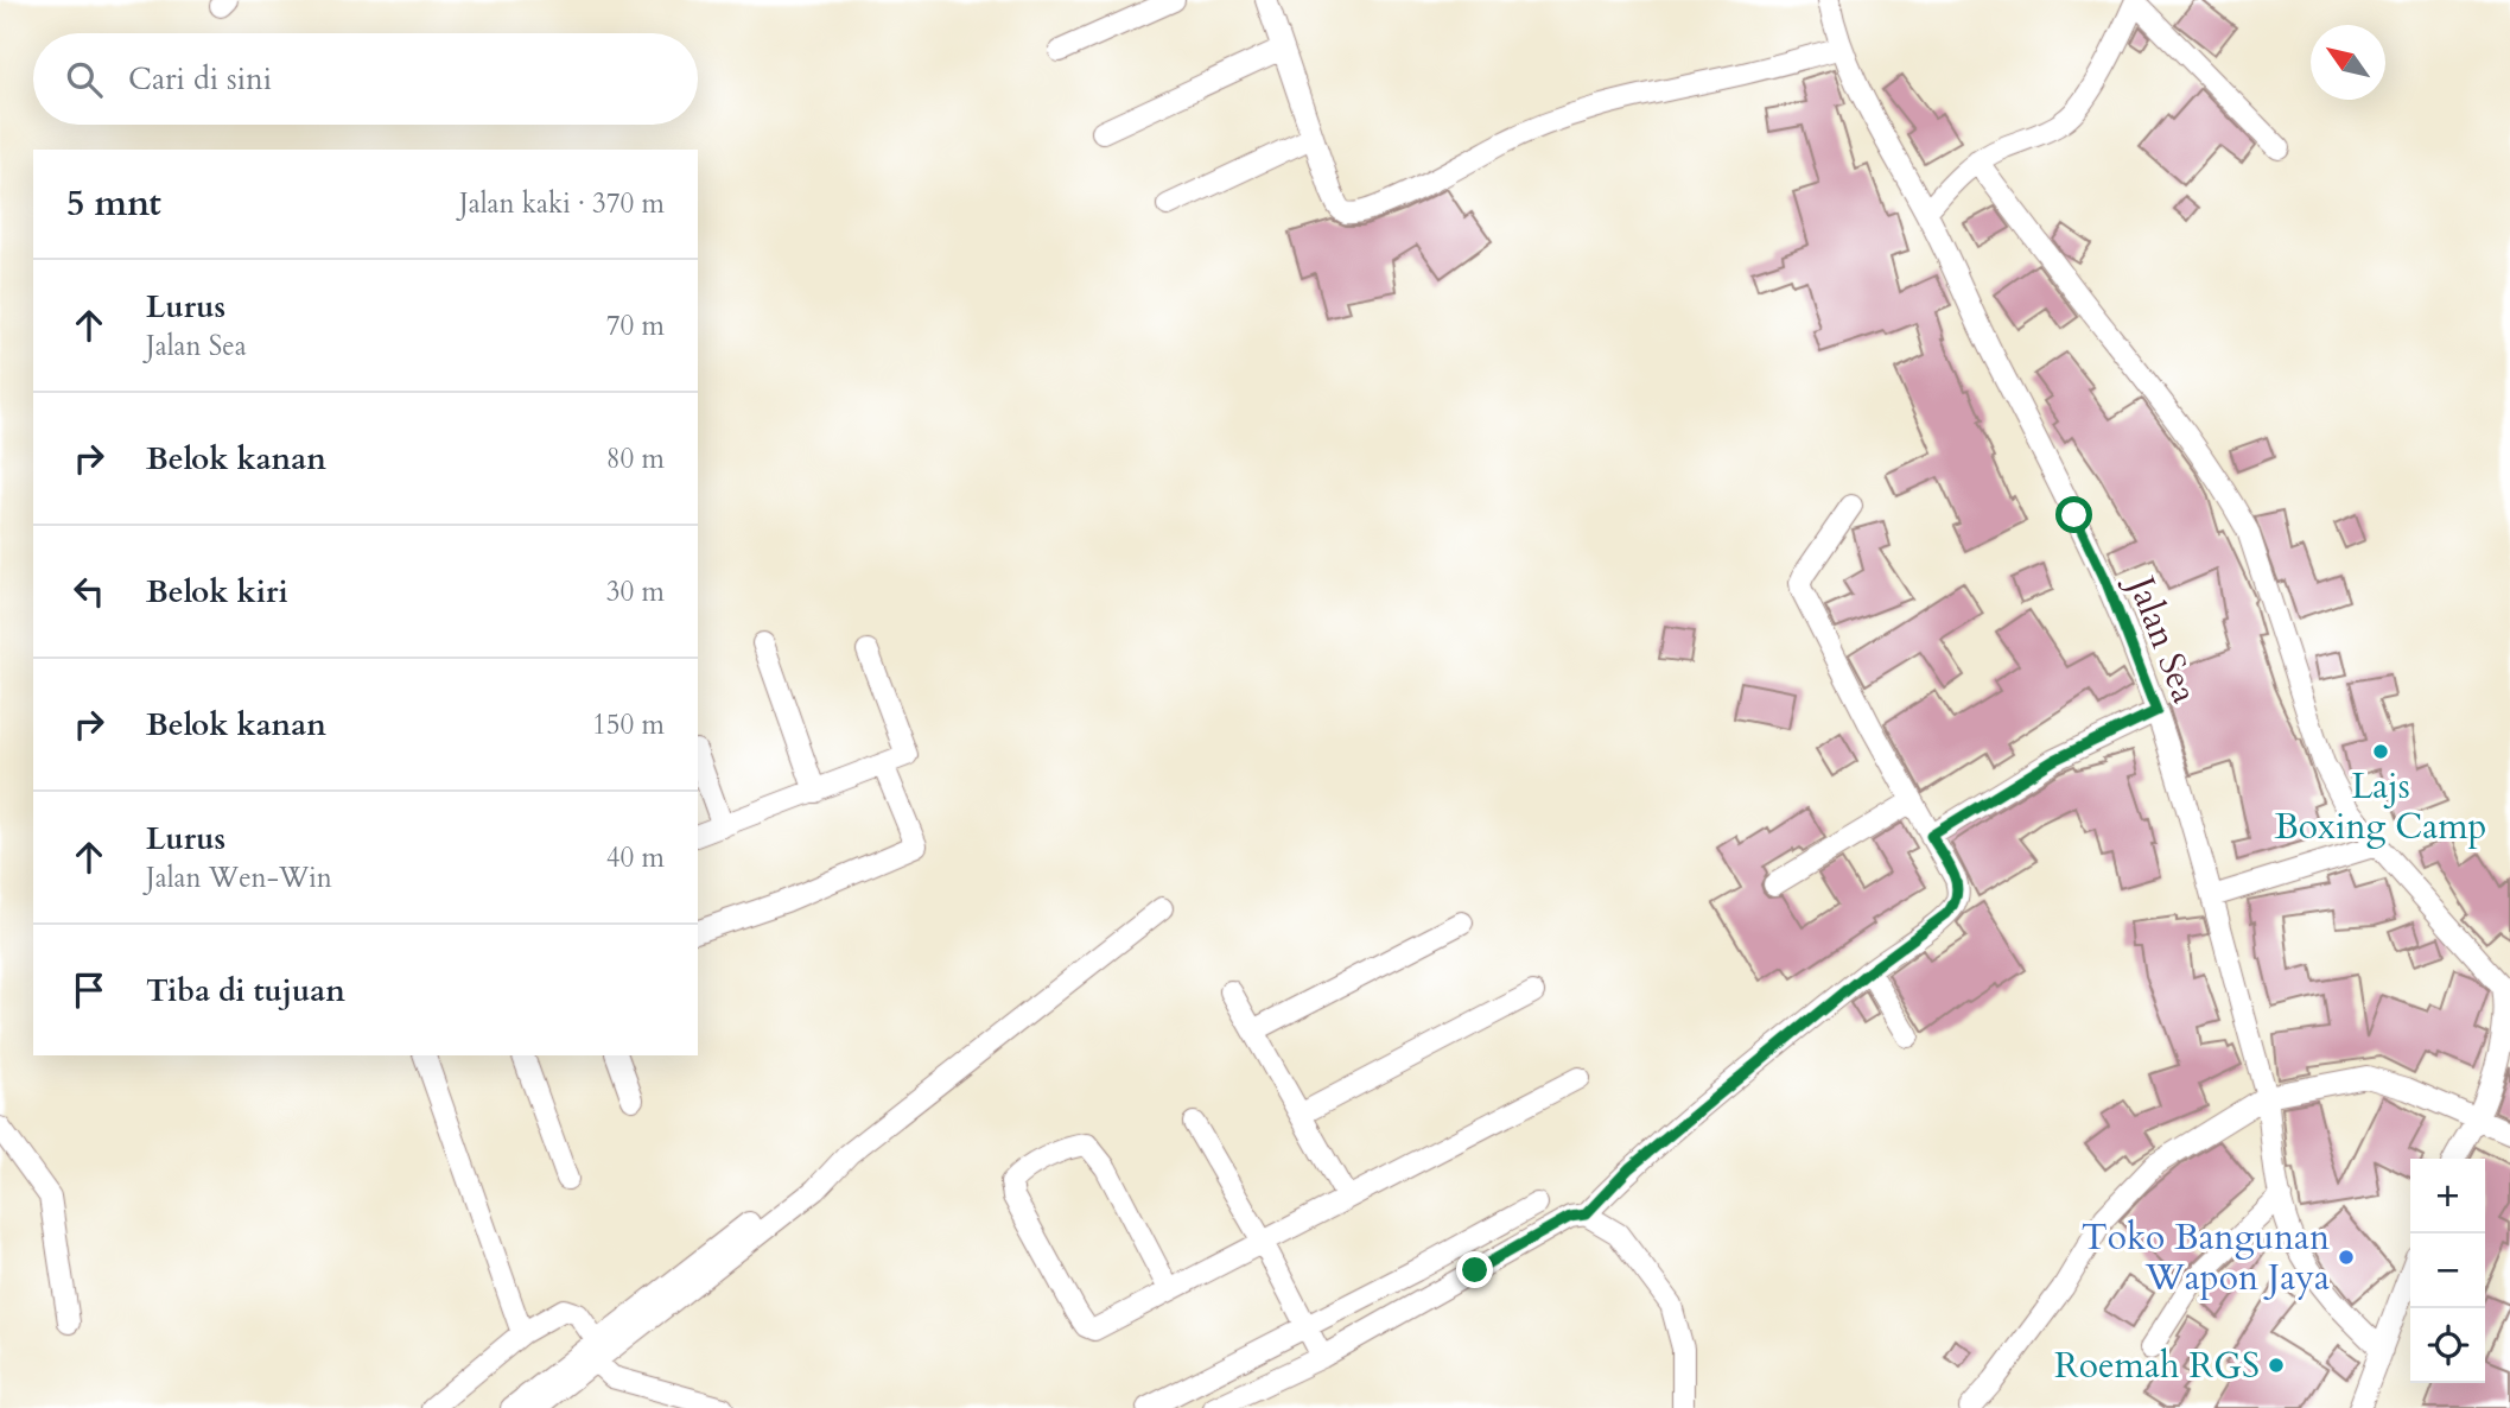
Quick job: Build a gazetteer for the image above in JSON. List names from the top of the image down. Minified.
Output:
{"streets":{"street":["Jalan Sea"]},"places":["Lajs Boxing Camp","Toko Bangunan Wapon Jaya","Roemah RGS"],"north":"top left","page":{"search":"Cari di sini","heading":["5 mnt","Jalan kaki · 370 m"],"list":[["Lurus","Jalan Sea","70 m"],["Belok kanan","80 m"],["Belok kiri","30 m"],["Belok kanan","150 m"],["Lurus","Jalan Wen-Win","40 m"],"Tiba di tujuan"],"map_buttons":["+","−"]}}
